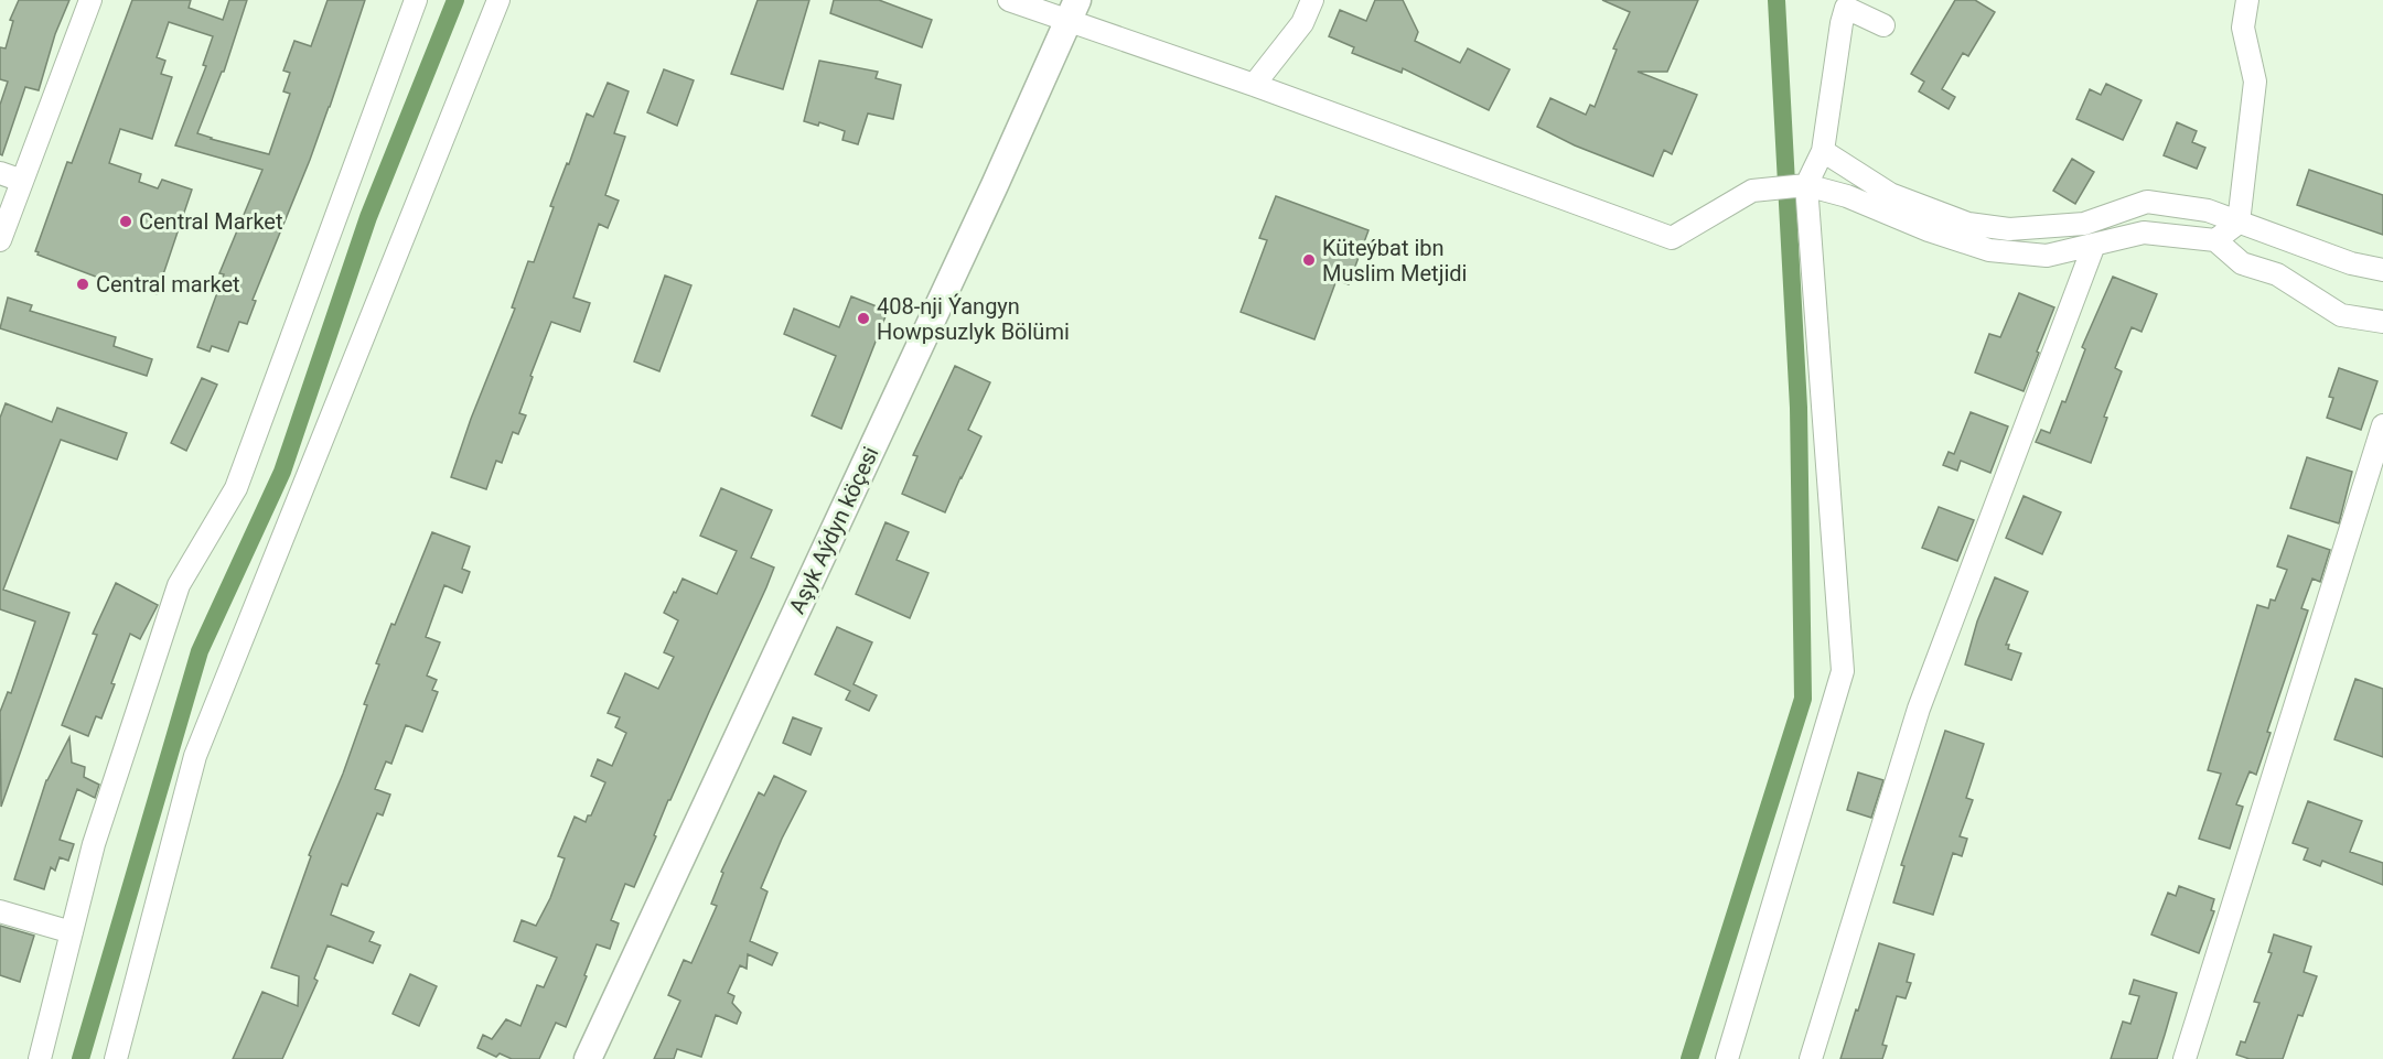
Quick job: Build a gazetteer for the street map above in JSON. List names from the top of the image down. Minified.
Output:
{"streets":{"main road":["Aşyk Aýdyn köçesi"]},"places":["Central Market","Küteýbat ibn Muslim Metjidi","Central market","408-nji Ýangyn Howpsuzlyk Bölümi"]}
